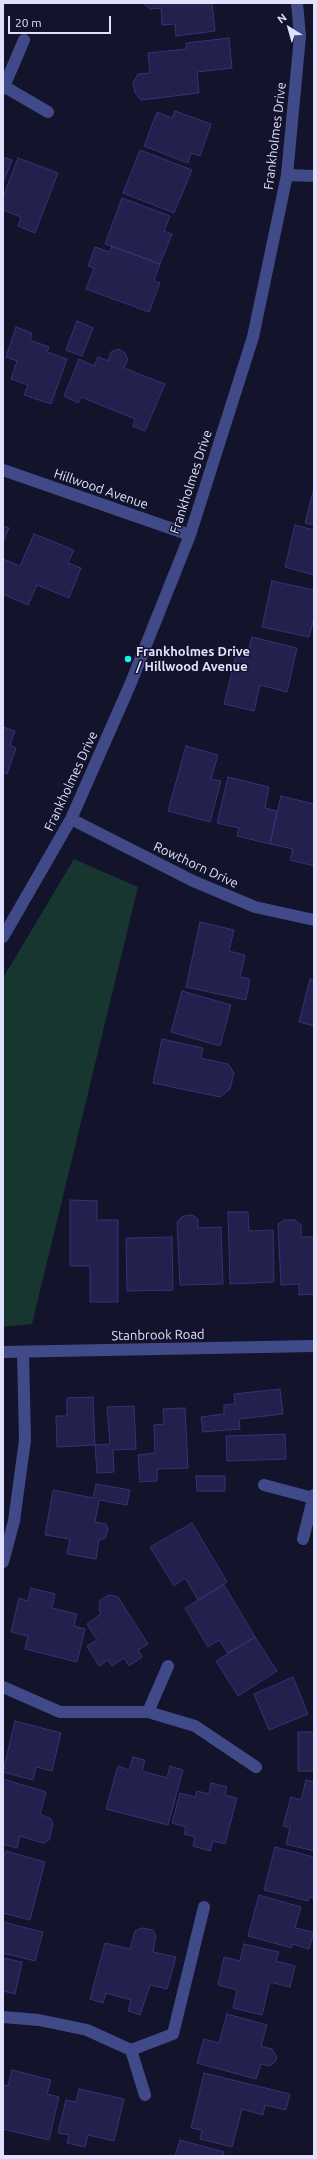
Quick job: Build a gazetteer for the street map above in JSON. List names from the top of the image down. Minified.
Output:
{"streets":{"street":["Frankholmes Drive","Hillwood Avenue","Rowthorn Drive","Stanbrook Road"]},"crossings":[["Frankholmes Drive","Hillwood Avenue"],["Frankholmes Drive","Rowthorn Drive"]],"places":["Frankholmes Drive / Hillwood Avenue"],"scale_bar":"20 m","north":"top left"}
